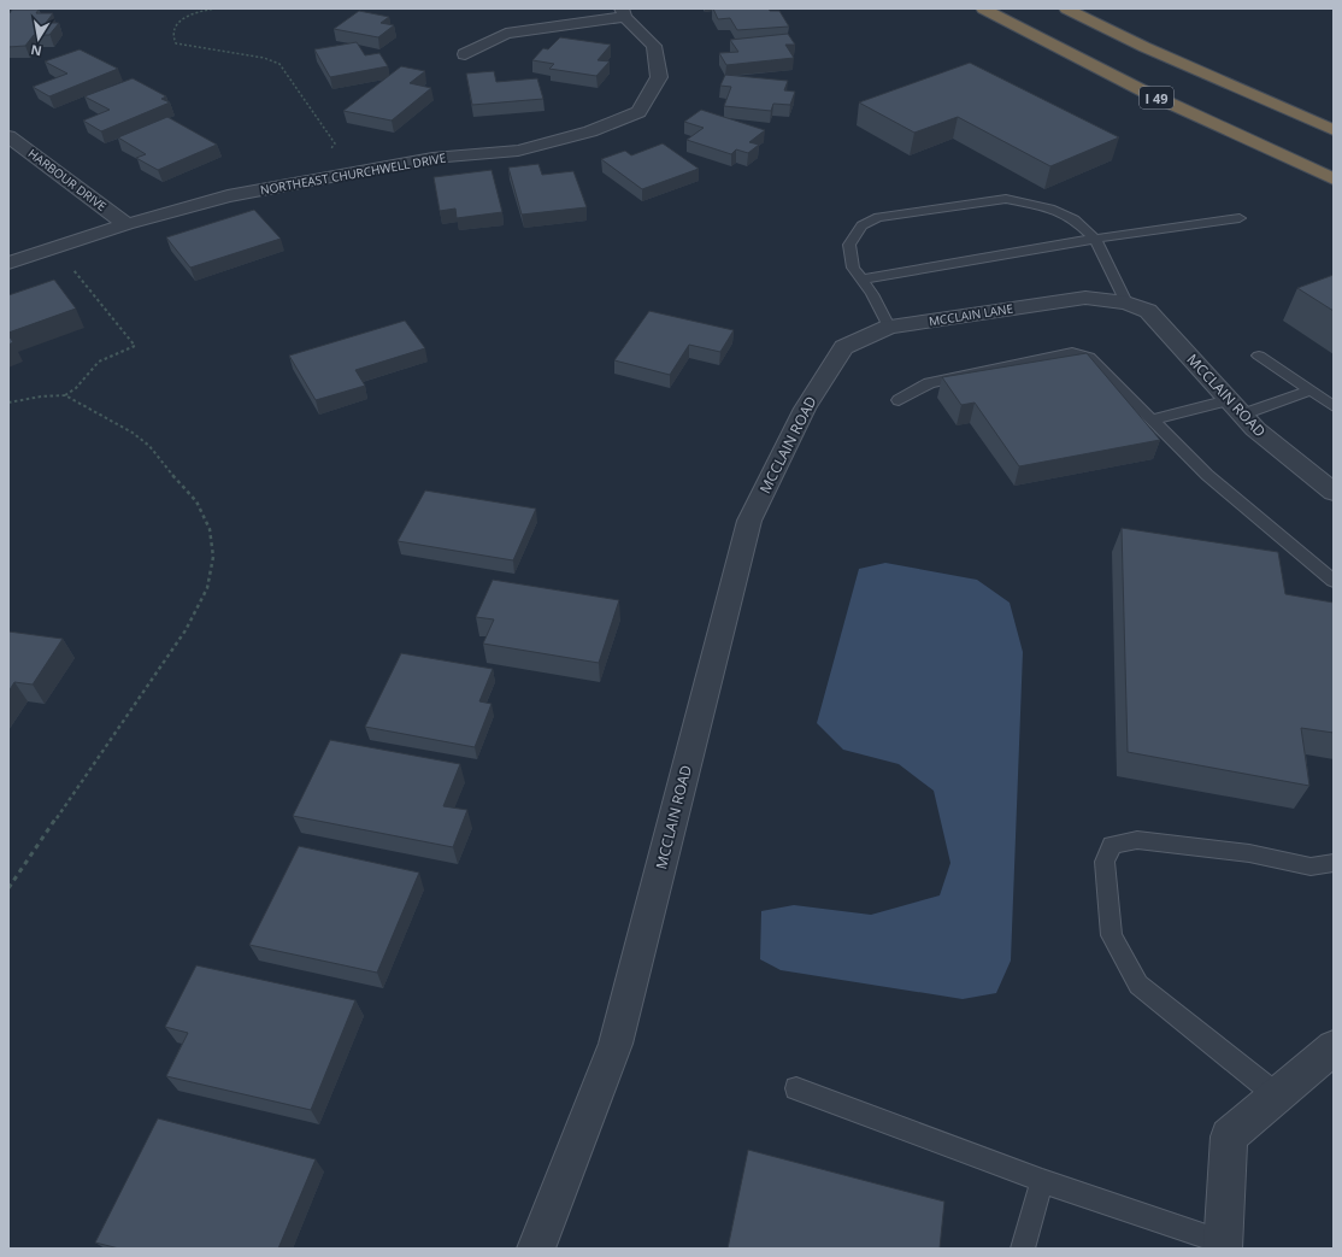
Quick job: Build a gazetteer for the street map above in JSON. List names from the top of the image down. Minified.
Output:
{"streets":{"highway":["I 49"],"street":["NORTHEAST CHURCHWELL DRIVE","HARBOUR DRIVE","MCCLAIN LANE","MCCLAIN ROAD"]},"crossings":[["NORTHEAST CHURCHWELL DRIVE","HARBOUR DRIVE"],["MCCLAIN LANE","MCCLAIN ROAD"]],"north":"bottom"}
